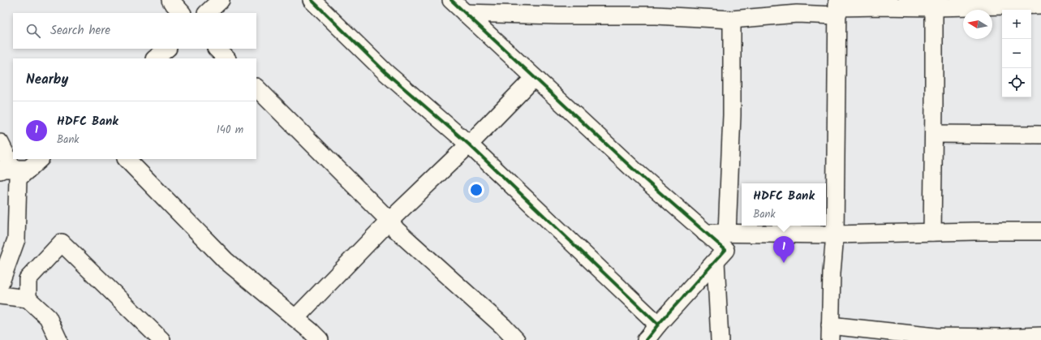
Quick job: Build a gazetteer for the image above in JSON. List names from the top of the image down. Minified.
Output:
{"north":"left","page":{"map_buttons":["+","−"],"search":"Search here","heading":"Nearby","list":[{"mark":"1","name":"HDFC Bank","note":"Bank","value":"140 m"}],"popup":["HDFC Bank","Bank"],"pins":"1"}}
